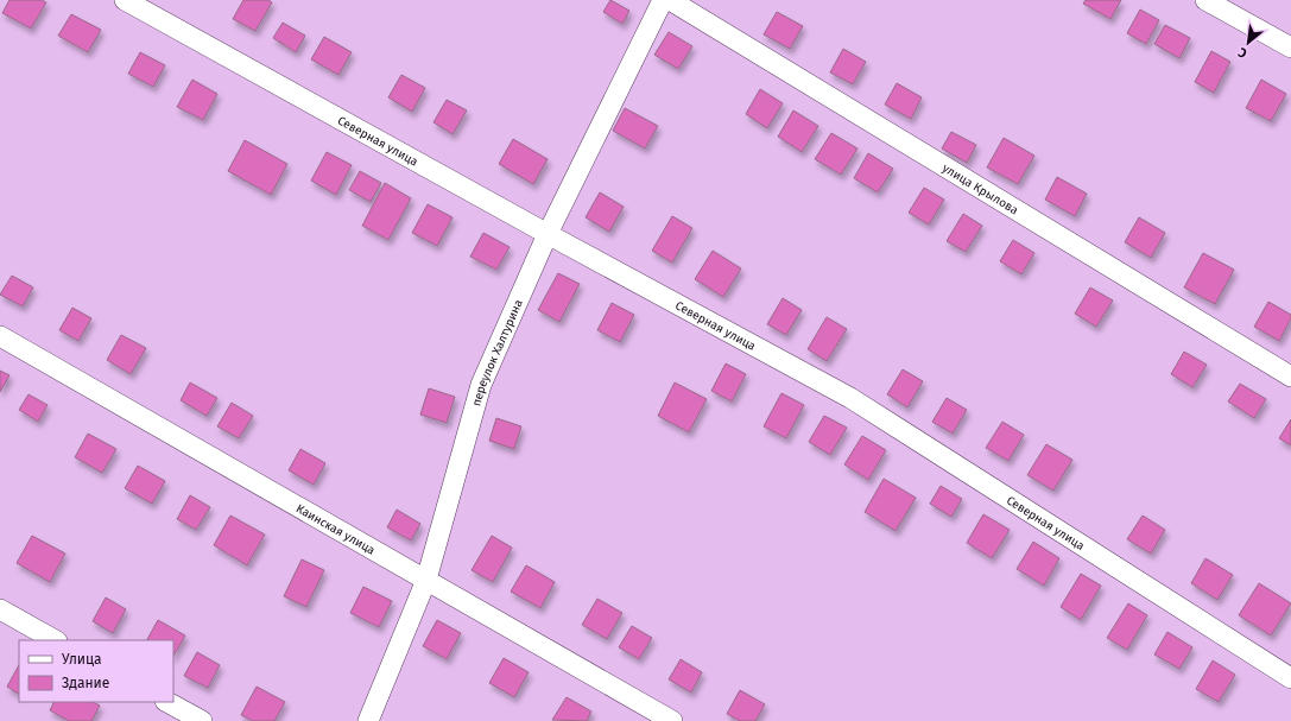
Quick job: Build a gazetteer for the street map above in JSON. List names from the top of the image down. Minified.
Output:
{"streets":{"street":["Северная улица","улица Крылова","переулок Халтурина","Каинская улица"]},"crossings":[["Северная улица","переулок Халтурина"],["переулок Халтурина","Каинская улица"]],"legend":["Улица","Здание"],"north":"bottom left"}
